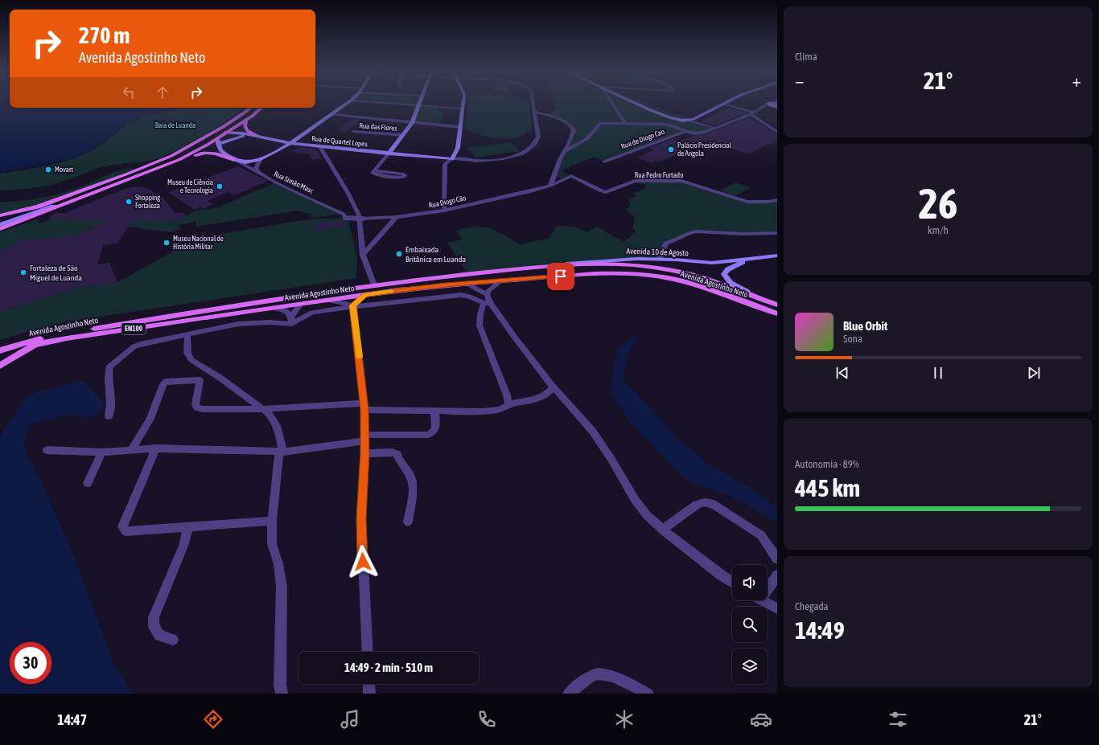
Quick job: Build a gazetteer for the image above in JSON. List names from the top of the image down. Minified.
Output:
{"streets":{"main road":["Avenida Agostinho Neto","EN100"],"street":["Rua das Flores","Rua de Diogo Cao","Rua de Quartel Lopes","Rua Pedro Furtado","Rua Simão Masc","Rua Diogo Cão","Avenida 10 de Agosto"]},"crossings":[["Rua Simão Masc","Rua Diogo Cão"],["Avenida 10 de Agosto","Avenida Agostinho Neto"]],"parks":["Baía de Luanda"],"places":["Palácio Presidencial de Angola","Movart","Museu de Ciência e Tecnologia","Shopping Fortaleza","Museu Nacional de História Militar","Embaixada Britânica em Luanda","Fortaleza de São Miguel de Luanda"],"page":{"tile":["Clima",["26","km/h"],["Autonomia · 89%","445 km"],["Chegada","14:49"]],"turn":["270 m","Avenida Agostinho Neto"],"heat":["−","21°","+"],"song":["Blue Orbit","Sona"],"limit":"30","trip":"14:49 · 2 min · 510 m","tabs":["14:47","21°"]}}
